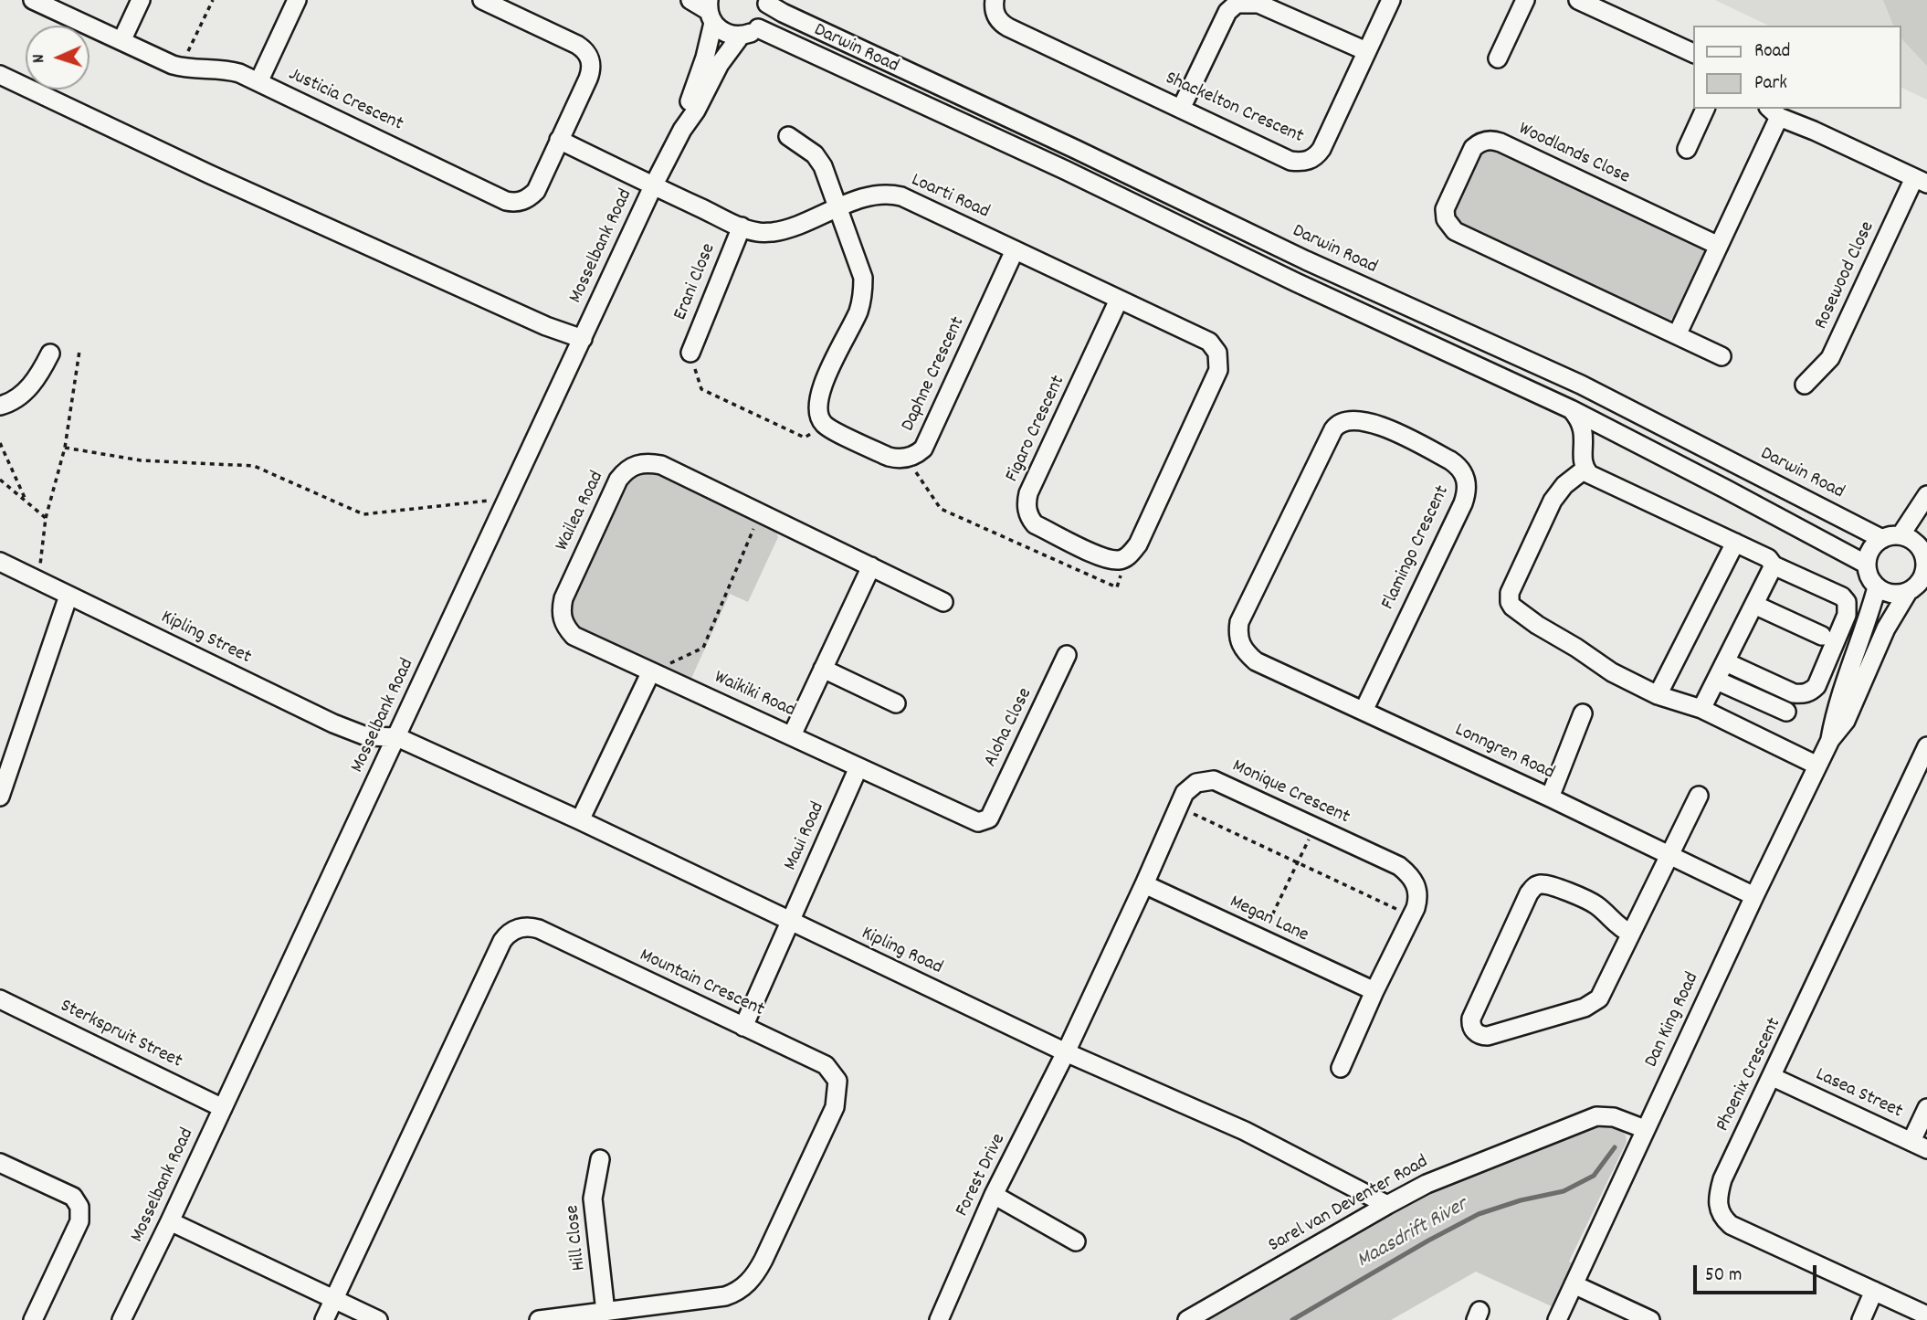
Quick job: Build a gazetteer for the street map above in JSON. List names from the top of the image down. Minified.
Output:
{"streets":{"street":["Darwin Road","Justicia Crescent","Shackelton Crescent","Woodlands Close","Loarti Road","Mosselbank Road","Rosewood Close","Erani Close","Daphne Crescent","Figaro Crescent","Wailea Road","Flamingo Crescent","Kipling Street","Waikiki Road","Aloha Close","Lonngren Road","Monique Crescent","Maui Road","Megan Lane","Kipling Road","Mountain Crescent","Dan King Road","Sterkspruit Street","Phoenix Crescent","Lasea Street","Forest Drive","Sarel van Deventer Road","Hill Close"]},"crossings":[["Darwin Road","Dan King Road"],["Justicia Crescent","Loarti Road"],["Loarti Road","Mosselbank Road"],["Loarti Road","Erani Close"],["Loarti Road","Daphne Crescent"],["Loarti Road","Figaro Crescent"],["Mosselbank Road","Kipling Street"],["Mosselbank Road","Kipling Road"],["Mosselbank Road","Sterkspruit Street"],["Wailea Road","Waikiki Road"],["Flamingo Crescent","Lonngren Road"],["Kipling Street","Kipling Road"],["Waikiki Road","Aloha Close"],["Waikiki Road","Maui Road"],["Lonngren Road","Dan King Road"],["Monique Crescent","Megan Lane"],["Monique Crescent","Kipling Road"],["Monique Crescent","Forest Drive"],["Maui Road","Kipling Road"],["Maui Road","Mountain Crescent"],["Kipling Road","Forest Drive"],["Kipling Road","Sarel van Deventer Road"],["Mountain Crescent","Hill Close"],["Dan King Road","Sarel van Deventer Road"],["Phoenix Crescent","Lasea Street"]],"water":["Maasdrift River"],"legend":["Road","Park"],"scale_bar":"50 m","north":"left"}
